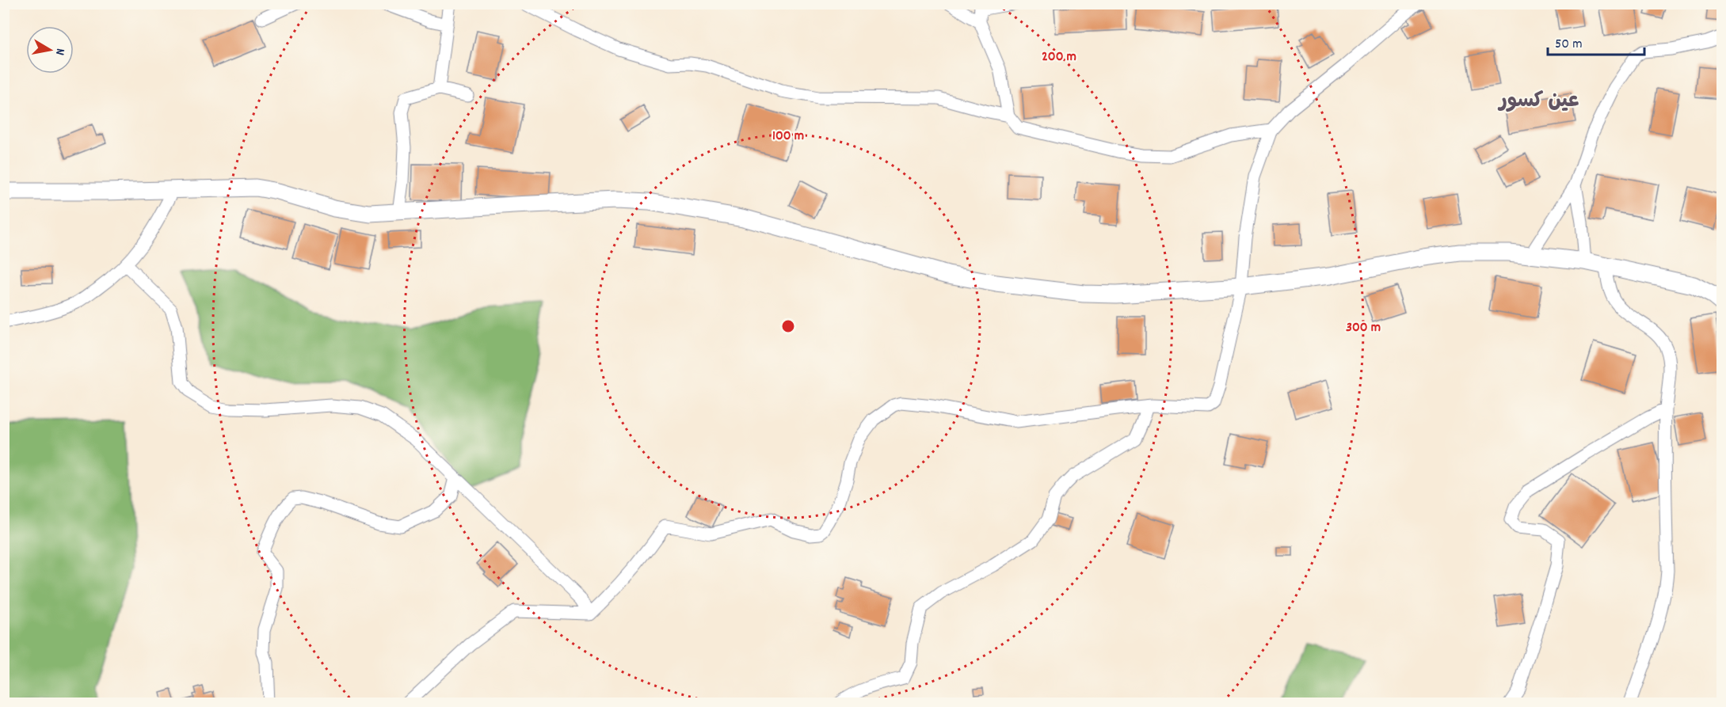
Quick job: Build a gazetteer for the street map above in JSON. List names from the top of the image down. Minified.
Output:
{"districts":["عين كسور"],"scale_bar":"50 m","north":"right","rings":["200 m","100 m","300 m"]}
